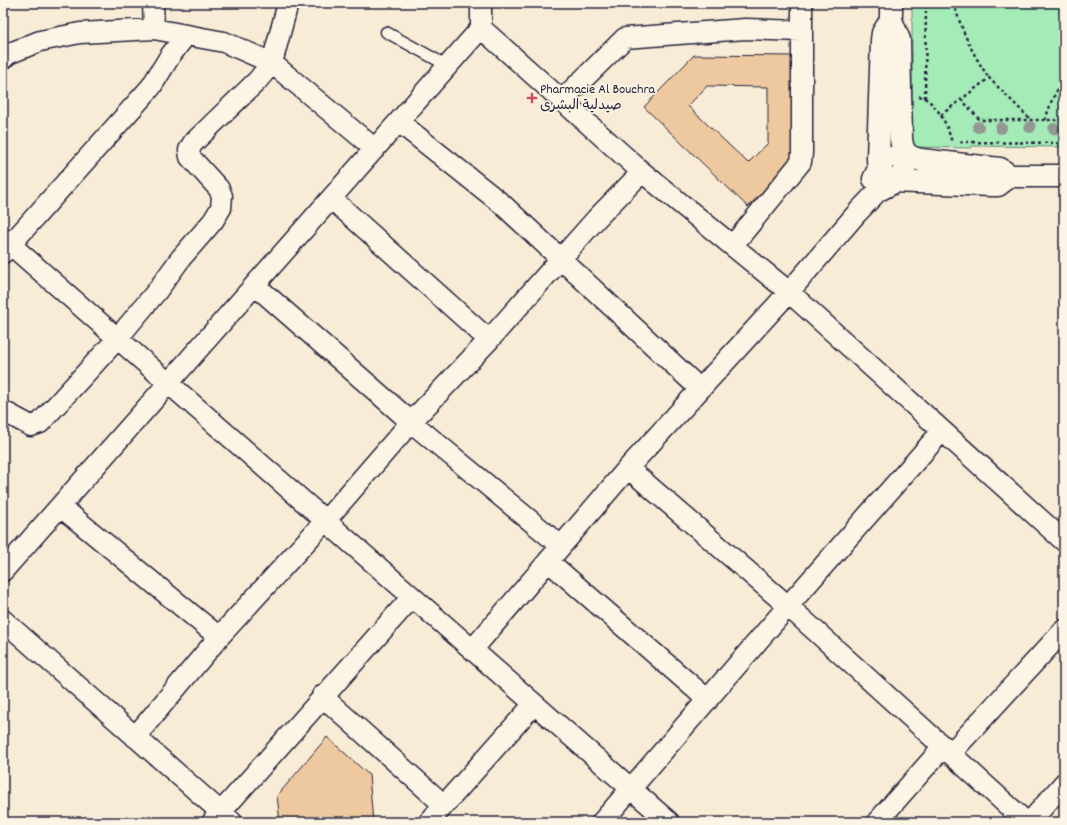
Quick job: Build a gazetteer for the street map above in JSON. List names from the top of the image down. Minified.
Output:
{"places":{"health":["Pharmacie Al Bouchra صيدلية البشرى"]}}
